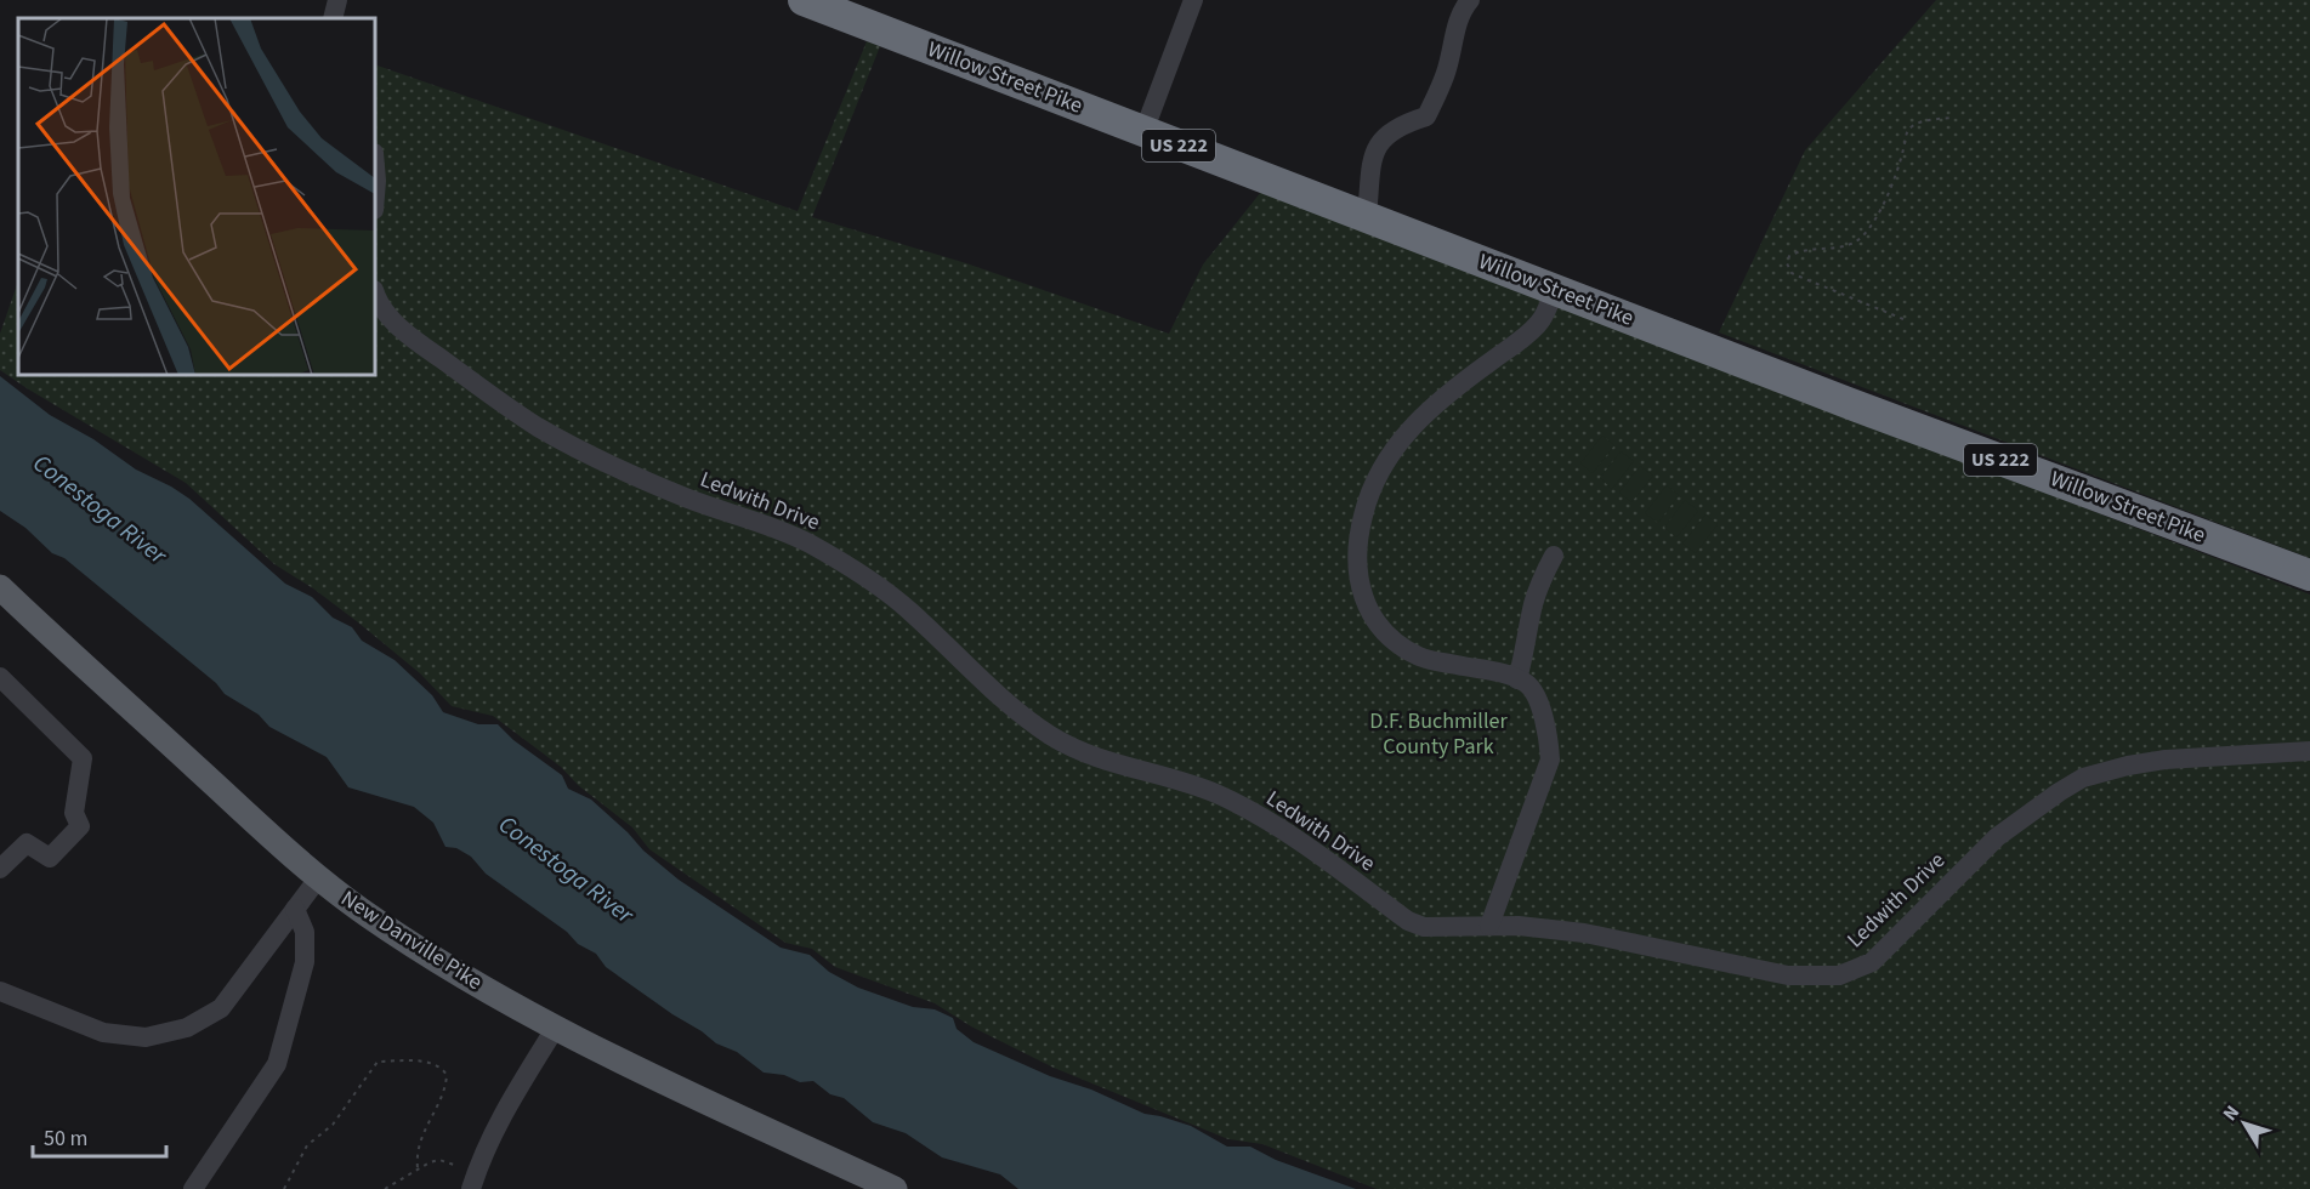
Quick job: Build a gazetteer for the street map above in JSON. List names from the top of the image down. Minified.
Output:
{"streets":{"highway":["Willow Street Pike","US 222"],"main road":["New Danville Pike"],"street":["Ledwith Drive"]},"water":["Conestoga River"],"parks":["D.F. Buchmiller County Park"],"scale_bar":"50 m","north":"top left"}
